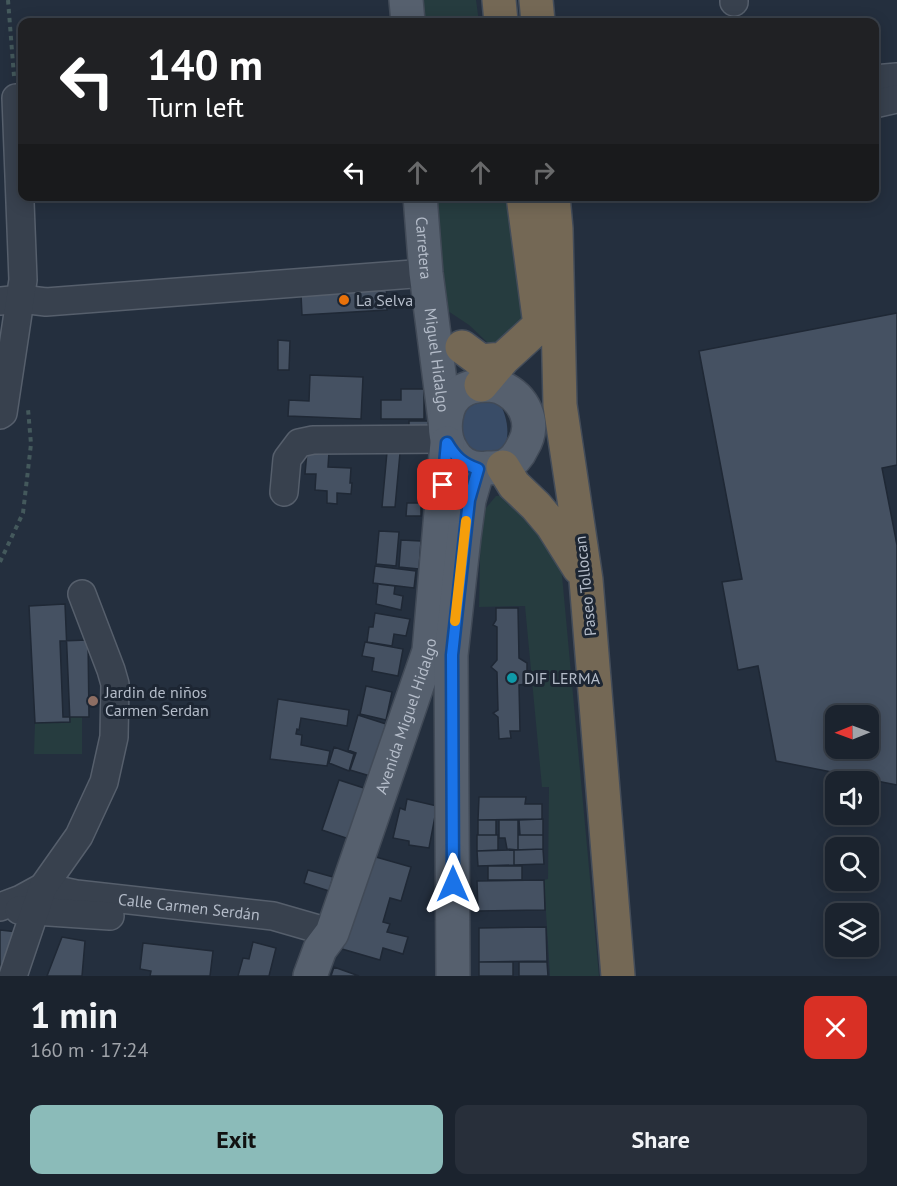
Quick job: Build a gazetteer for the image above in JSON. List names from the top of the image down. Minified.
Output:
{"streets":{"highway":["Paseo Tollocan"],"main road":["Carretera","Miguel Hidalgo","Avenida Miguel Hidalgo"],"street":["Calle Carmen Serdán"]},"crossings":[["Carretera","Miguel Hidalgo"],["Miguel Hidalgo","Avenida Miguel Hidalgo"],["Avenida Miguel Hidalgo","Calle Carmen Serdán"]],"places":["La Selva","DIF LERMA","Jardin de niños Carmen Serdan"],"north":"left","page":{"turn":["140 m","Turn left"],"heading":["1 min","160 m · 17:24"],"buttons":["Exit","Share"]}}
